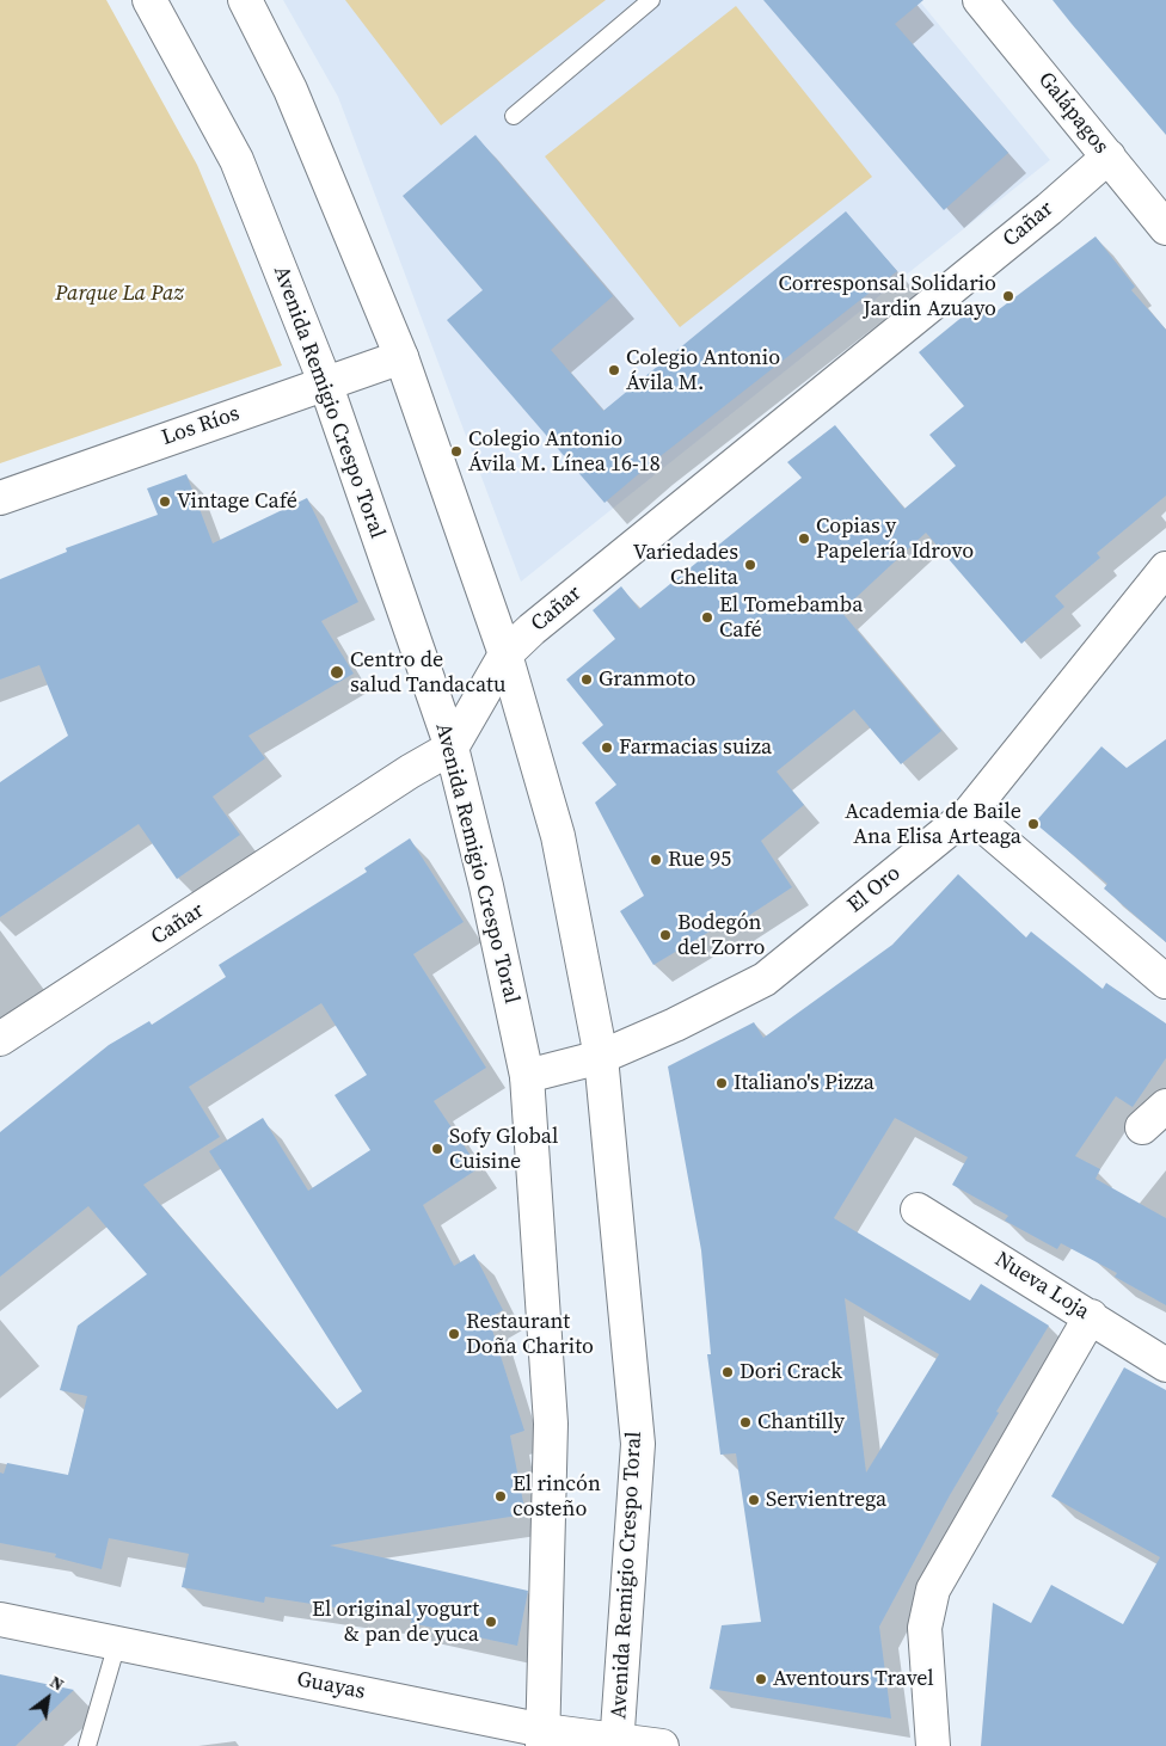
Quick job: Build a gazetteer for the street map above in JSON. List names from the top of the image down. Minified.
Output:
{"streets":{"street":["Galápagos","Cañar","Avenida Remigio Crespo Toral","Los Ríos","El Oro","Nueva Loja","Guayas"]},"crossings":[["Galápagos","Cañar"],["Cañar","Avenida Remigio Crespo Toral"],["Avenida Remigio Crespo Toral","Los Ríos"],["Avenida Remigio Crespo Toral","El Oro"],["Avenida Remigio Crespo Toral","Guayas"]],"parks":["Parque La Paz"],"places":["Corresponsal Solidario Jardin Azuayo","Colegio Antonio Ávila M.","Colegio Antonio Ávila M. Línea 16-18","Vintage Café","Copias y Papelería Idrovo","Variedades Chelita","El Tomebamba Café","Centro de salud Tandacatu","Granmoto","Farmacias suiza","Academia de Baile Ana Elisa Arteaga","Rue 95","Bodegón del Zorro","Italiano's Pizza","Sofy Global Cuisine","Restaurant Doña Charito","Dori Crack","Chantilly","El rincón costeño","Servientrega","El original yogurt & pan de yuca","Aventours Travel"],"north":"top right"}
